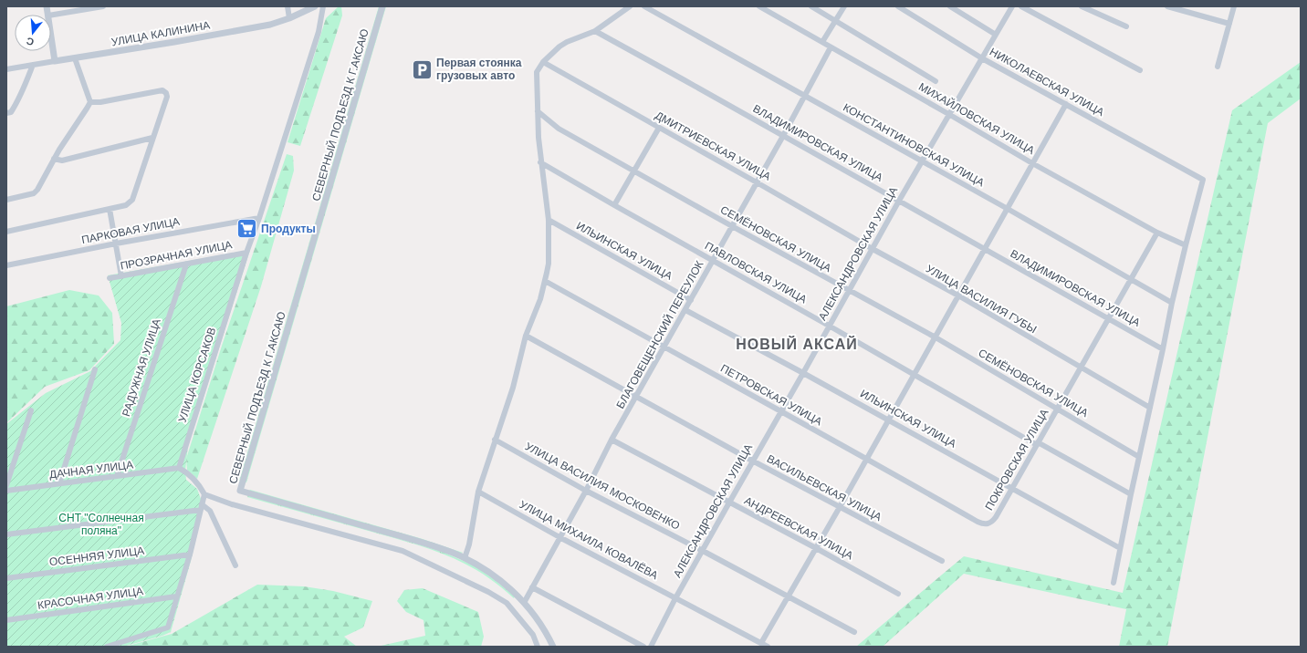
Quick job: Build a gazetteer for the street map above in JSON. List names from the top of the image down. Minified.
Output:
{"streets":{"street":["УЛИЦА КАЛИНИНА","НИКОЛАЕВСКАЯ УЛИЦА","СЕВЕРНЫЙ ПОДЪЕЗД К Г.АКСАЮ","МИХАЙЛОВСКАЯ УЛИЦА","ВЛАДИМИРОВСКАЯ УЛИЦА","КОНСТАНТИНОВСКАЯ УЛИЦА","ДМИТРИЕВСКАЯ УЛИЦА","ПАРКОВАЯ УЛИЦА","СЕМЁНОВСКАЯ УЛИЦА","ИЛЬИНСКАЯ УЛИЦА","АЛЕКСАНДРОВСКАЯ УЛИЦА","ПРОЗРАЧНАЯ УЛИЦА","ПАВЛОВСКАЯ УЛИЦА","УЛИЦА ВАСИЛИЯ ГУБЫ","БЛАГОВЕЩЕНСКИЙ ПЕРЕУЛОК","РАДУЖНАЯ УЛИЦА","УЛИЦА КОРСАКОВ","ПЕТРОВСКАЯ УЛИЦА","ПОКРОВСКАЯ УЛИЦА","ДАЧНАЯ УЛИЦА","УЛИЦА ВАСИЛИЯ МОСКОВЕНКО","ВАСИЛЬЕВСКАЯ УЛИЦА","АНДРЕЕВСКАЯ УЛИЦА","УЛИЦА МИХАИЛА КОВАЛЁВА","ОСЕННЯЯ УЛИЦА","КРАСОЧНАЯ УЛИЦА"]},"crossings":[["НИКОЛАЕВСКАЯ УЛИЦА","МИХАЙЛОВСКАЯ УЛИЦА"],["НИКОЛАЕВСКАЯ УЛИЦА","АЛЕКСАНДРОВСКАЯ УЛИЦА"],["СЕВЕРНЫЙ ПОДЪЕЗД К Г.АКСАЮ","БЛАГОВЕЩЕНСКИЙ ПЕРЕУЛОК"],["МИХАЙЛОВСКАЯ УЛИЦА","АЛЕКСАНДРОВСКАЯ УЛИЦА"],["МИХАЙЛОВСКАЯ УЛИЦА","БЛАГОВЕЩЕНСКИЙ ПЕРЕУЛОК"],["МИХАЙЛОВСКАЯ УЛИЦА","ПОКРОВСКАЯ УЛИЦА"],["ВЛАДИМИРОВСКАЯ УЛИЦА","АЛЕКСАНДРОВСКАЯ УЛИЦА"],["ВЛАДИМИРОВСКАЯ УЛИЦА","БЛАГОВЕЩЕНСКИЙ ПЕРЕУЛОК"],["ВЛАДИМИРОВСКАЯ УЛИЦА","ПОКРОВСКАЯ УЛИЦА"],["КОНСТАНТИНОВСКАЯ УЛИЦА","АЛЕКСАНДРОВСКАЯ УЛИЦА"],["КОНСТАНТИНОВСКАЯ УЛИЦА","БЛАГОВЕЩЕНСКИЙ ПЕРЕУЛОК"],["КОНСТАНТИНОВСКАЯ УЛИЦА","ПОКРОВСКАЯ УЛИЦА"],["ДМИТРИЕВСКАЯ УЛИЦА","АЛЕКСАНДРОВСКАЯ УЛИЦА"],["ДМИТРИЕВСКАЯ УЛИЦА","УЛИЦА ВАСИЛИЯ ГУБЫ"],["ДМИТРИЕВСКАЯ УЛИЦА","БЛАГОВЕЩЕНСКИЙ ПЕРЕУЛОК"],["ПАРКОВАЯ УЛИЦА","УЛИЦА КОРСАКОВ"],["СЕМЁНОВСКАЯ УЛИЦА","АЛЕКСАНДРОВСКАЯ УЛИЦА"],["СЕМЁНОВСКАЯ УЛИЦА","БЛАГОВЕЩЕНСКИЙ ПЕРЕУЛОК"],["СЕМЁНОВСКАЯ УЛИЦА","ПОКРОВСКАЯ УЛИЦА"],["ИЛЬИНСКАЯ УЛИЦА","АЛЕКСАНДРОВСКАЯ УЛИЦА"],["ИЛЬИНСКАЯ УЛИЦА","БЛАГОВЕЩЕНСКИЙ ПЕРЕУЛОК"],["ИЛЬИНСКАЯ УЛИЦА","ПОКРОВСКАЯ УЛИЦА"],["АЛЕКСАНДРОВСКАЯ УЛИЦА","ПАВЛОВСКАЯ УЛИЦА"],["АЛЕКСАНДРОВСКАЯ УЛИЦА","УЛИЦА ВАСИЛИЯ ГУБЫ"],["АЛЕКСАНДРОВСКАЯ УЛИЦА","ПЕТРОВСКАЯ УЛИЦА"],["АЛЕКСАНДРОВСКАЯ УЛИЦА","УЛИЦА ВАСИЛИЯ МОСКОВЕНКО"],["АЛЕКСАНДРОВСКАЯ УЛИЦА","ВАСИЛЬЕВСКАЯ УЛИЦА"],["АЛЕКСАНДРОВСКАЯ УЛИЦА","АНДРЕЕВСКАЯ УЛИЦА"],["АЛЕКСАНДРОВСКАЯ УЛИЦА","УЛИЦА МИХАИЛА КОВАЛЁВА"],["ПРОЗРАЧНАЯ УЛИЦА","РАДУЖНАЯ УЛИЦА"],["ПРОЗРАЧНАЯ УЛИЦА","УЛИЦА КОРСАКОВ"],["ПАВЛОВСКАЯ УЛИЦА","БЛАГОВЕЩЕНСКИЙ ПЕРЕУЛОК"],["ПАВЛОВСКАЯ УЛИЦА","ПОКРОВСКАЯ УЛИЦА"],["УЛИЦА ВАСИЛИЯ ГУБЫ","ПОКРОВСКАЯ УЛИЦА"],["БЛАГОВЕЩЕНСКИЙ ПЕРЕУЛОК","ПЕТРОВСКАЯ УЛИЦА"],["БЛАГОВЕЩЕНСКИЙ ПЕРЕУЛОК","УЛИЦА ВАСИЛИЯ МОСКОВЕНКО"],["БЛАГОВЕЩЕНСКИЙ ПЕРЕУЛОК","ВАСИЛЬЕВСКАЯ УЛИЦА"],["БЛАГОВЕЩЕНСКИЙ ПЕРЕУЛОК","АНДРЕЕВСКАЯ УЛИЦА"],["БЛАГОВЕЩЕНСКИЙ ПЕРЕУЛОК","УЛИЦА МИХАИЛА КОВАЛЁВА"],["РАДУЖНАЯ УЛИЦА","ДАЧНАЯ УЛИЦА"],["УЛИЦА КОРСАКОВ","ДАЧНАЯ УЛИЦА"],["ПЕТРОВСКАЯ УЛИЦА","ПОКРОВСКАЯ УЛИЦА"]],"districts":["НОВЫЙ АКСАЙ"],"parks":["СНТ \"Солнечная поляна\""],"places":{"parking":["Первая стоянка грузовых авто"],"supermarket":["Продукты"]},"north":"bottom"}
